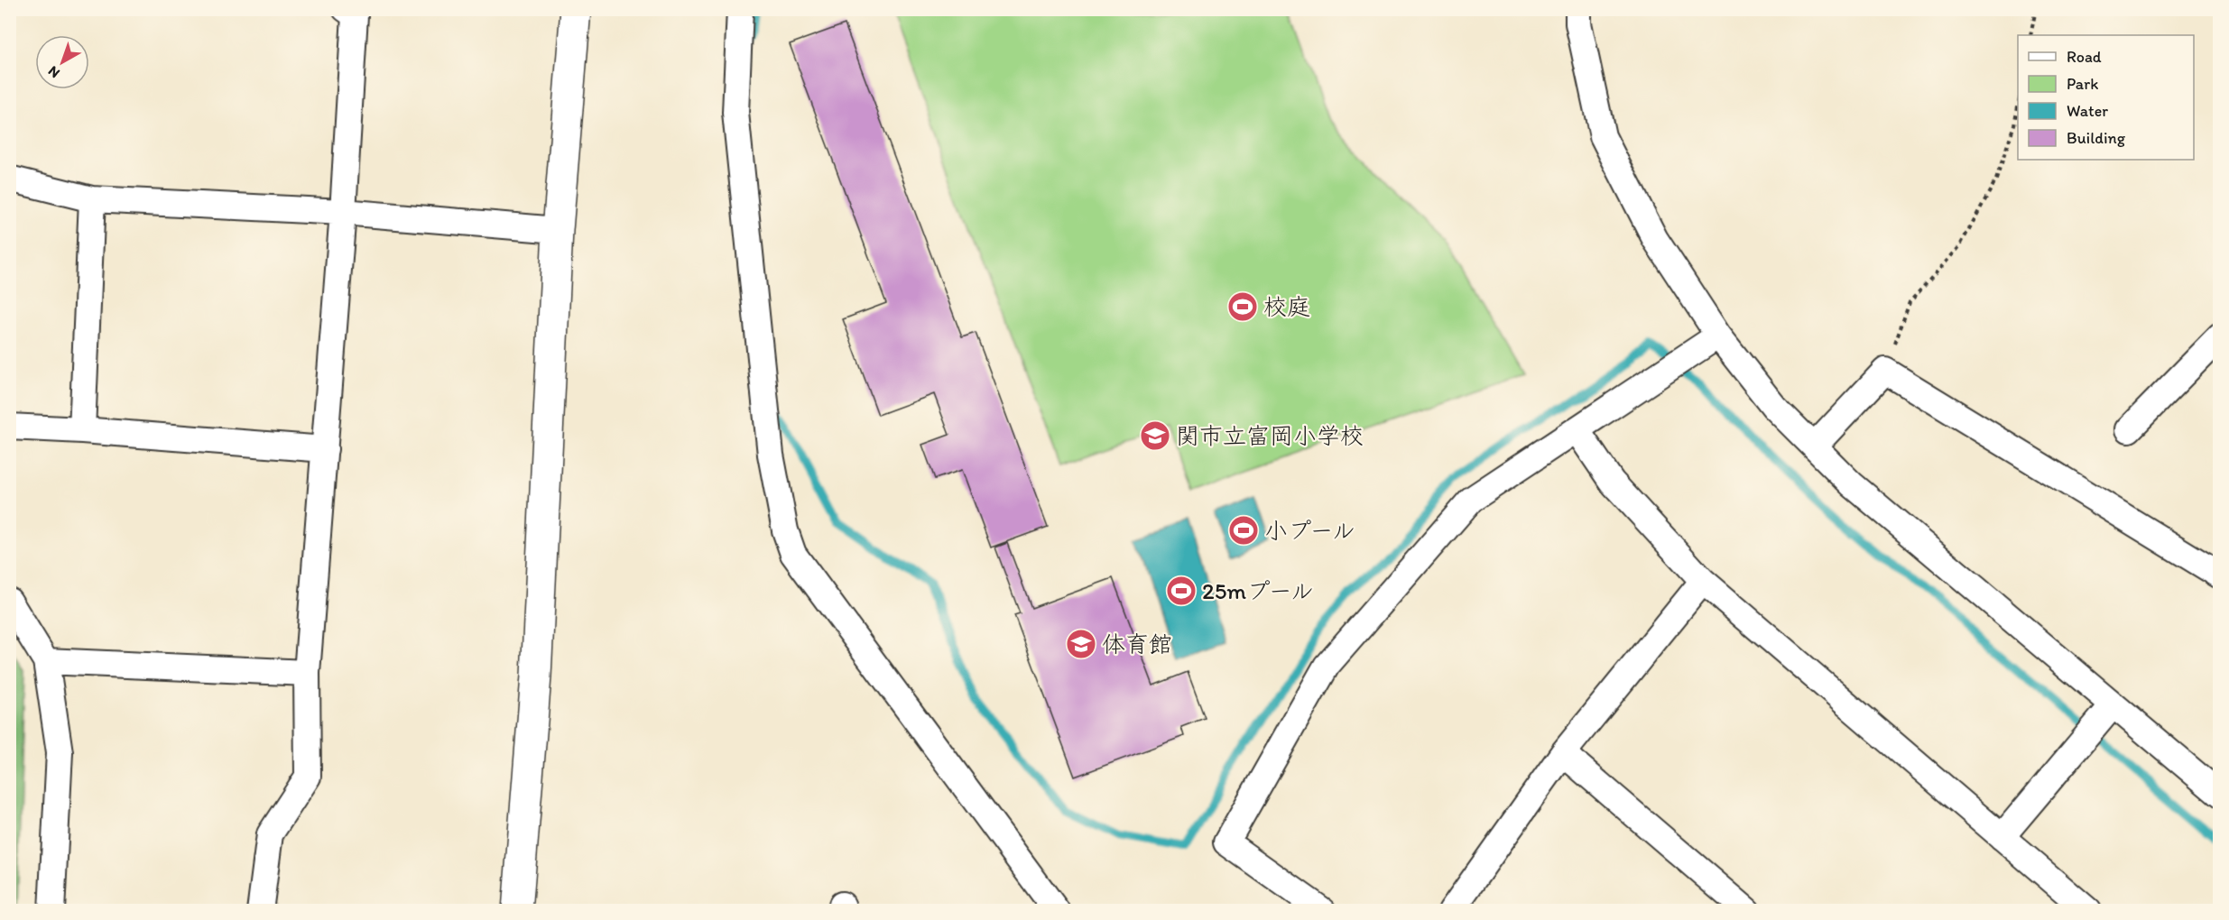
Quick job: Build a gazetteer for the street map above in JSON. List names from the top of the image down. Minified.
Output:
{"places":{"sports":["校庭","小プール","25mプール"],"school or university":["関市立富岡小学校","体育館"]},"legend":["Road","Park","Water","Building"],"north":"bottom left"}
